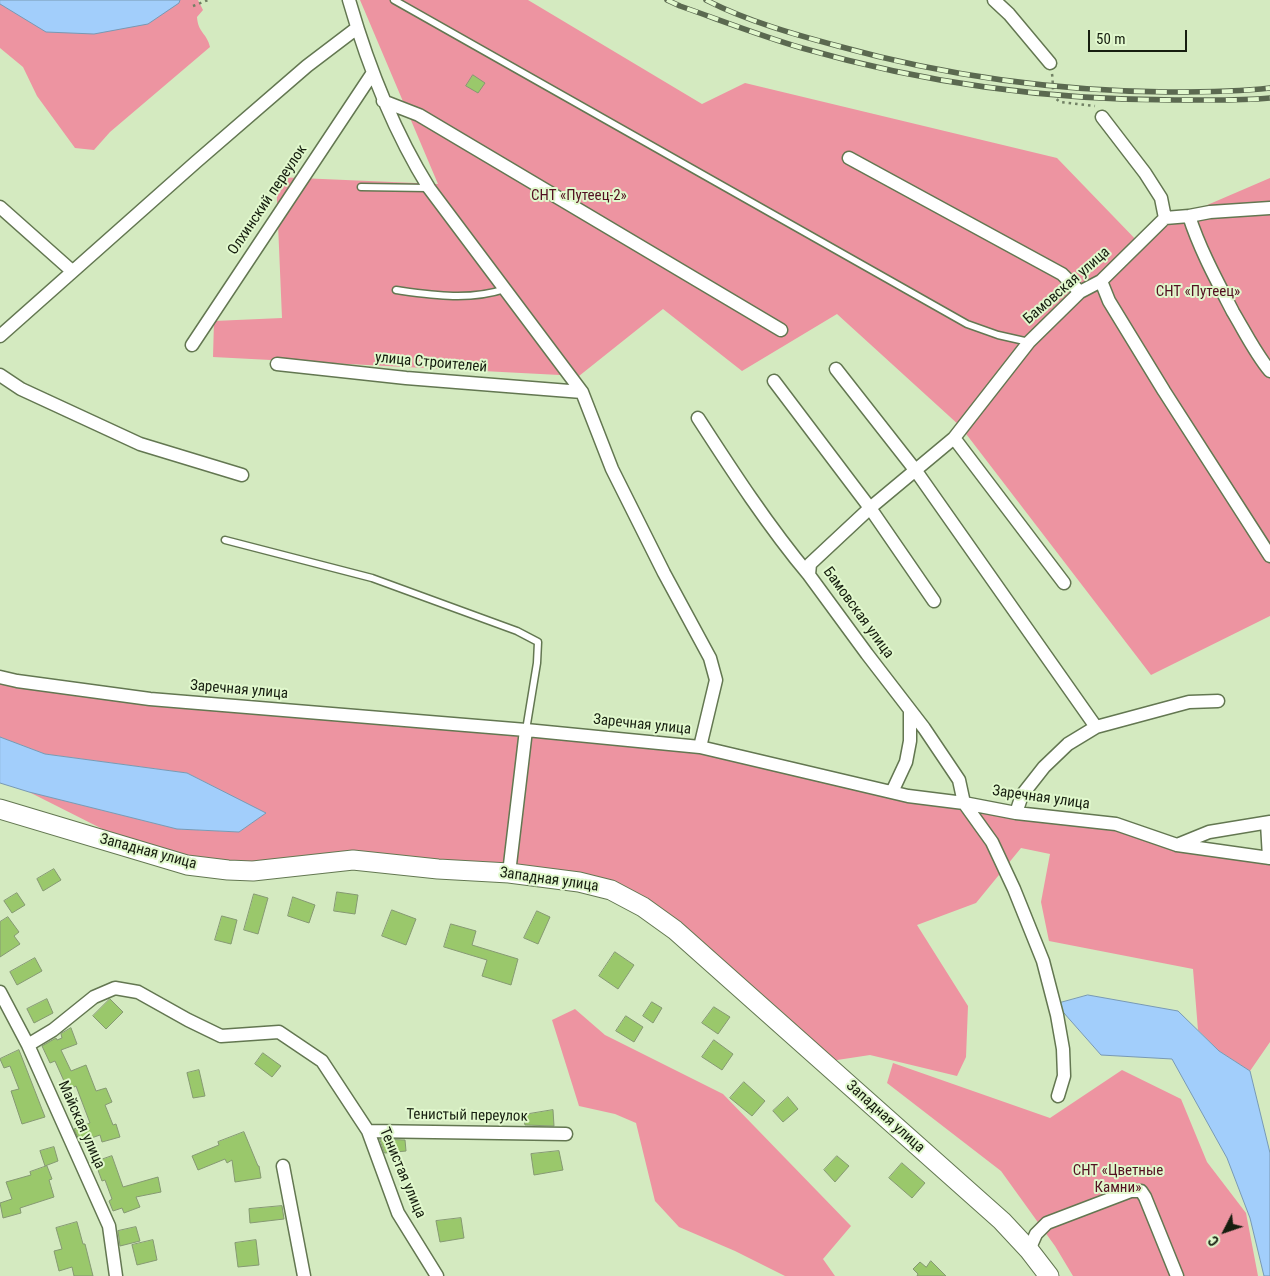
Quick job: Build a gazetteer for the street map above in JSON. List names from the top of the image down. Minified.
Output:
{"streets":{"main road":["Западная улица"],"street":["Олхинский переулок","Бамовская улица","улица Строителей","Заречная улица","Тенистый переулок","Майская улица","Тенистая улица"]},"crossings":[["Бамовская улица","Заречная улица"],["Тенистый переулок","Тенистая улица"],["Майская улица","Тенистая улица"]],"parks":["СНТ «Путеец-2»","СНТ «Путеец»","СНТ «Цветные Камни»"],"scale_bar":"50 m","north":"bottom left"}
